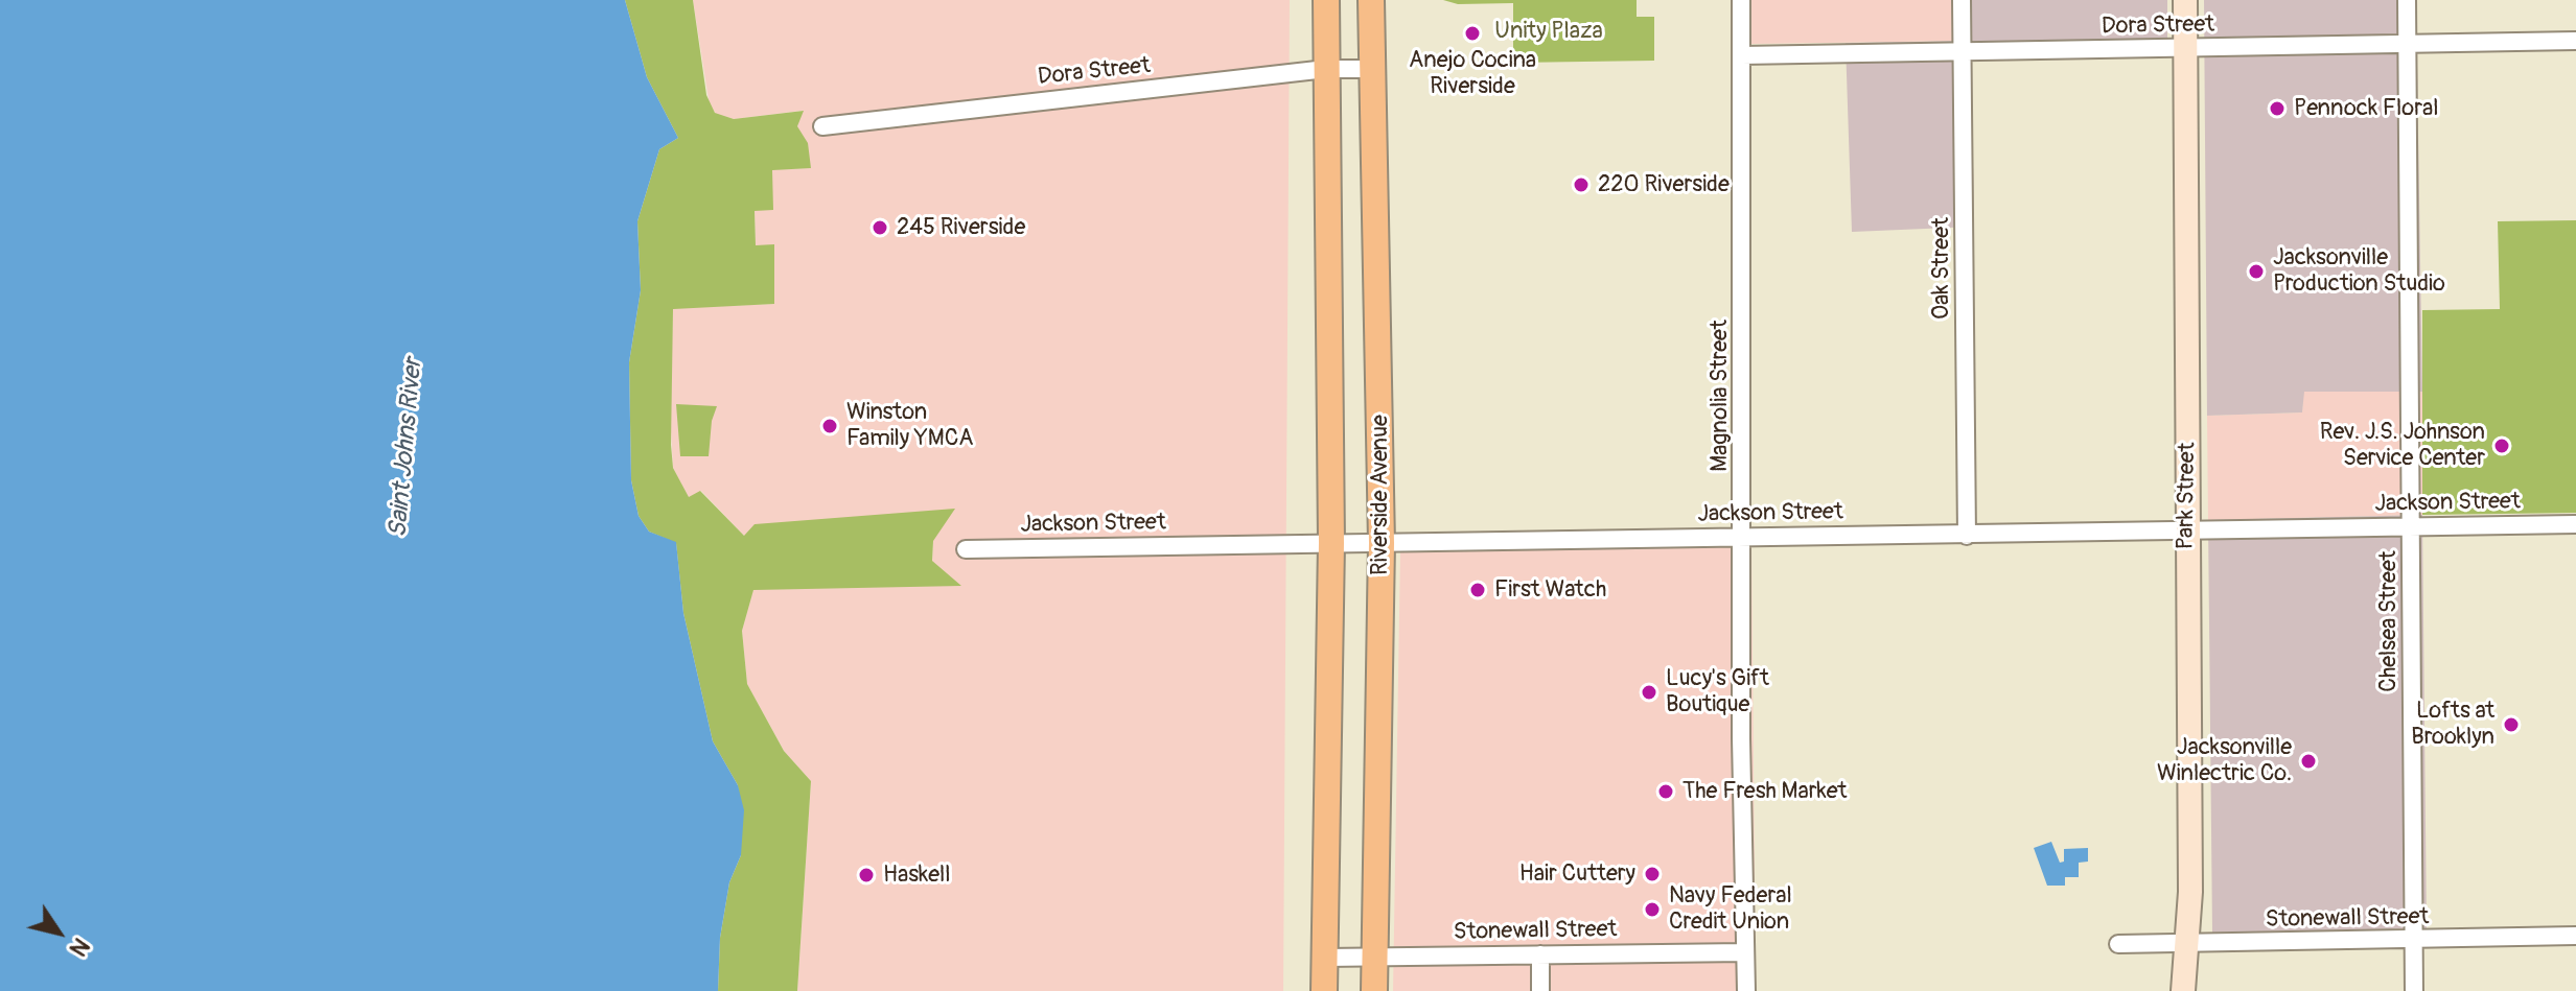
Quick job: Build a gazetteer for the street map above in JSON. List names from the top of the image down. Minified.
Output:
{"streets":{"main road":["Riverside Avenue"],"street":["Dora Street","Oak Street","Magnolia Street","Park Street","Jackson Street","Chelsea Street","Stonewall Street"]},"crossings":[["Dora Street","Oak Street"],["Dora Street","Magnolia Street"],["Dora Street","Riverside Avenue"],["Dora Street","Park Street"],["Dora Street","Chelsea Street"],["Oak Street","Jackson Street"],["Magnolia Street","Jackson Street"],["Magnolia Street","Stonewall Street"],["Riverside Avenue","Jackson Street"],["Riverside Avenue","Stonewall Street"],["Park Street","Jackson Street"],["Park Street","Stonewall Street"],["Jackson Street","Chelsea Street"],["Chelsea Street","Stonewall Street"]],"water":["Saint Johns River"],"parks":["Unity Plaza"],"places":["Anejo Cocina Riverside","Pennock Floral","220 Riverside","245 Riverside","Jacksonville Production Studio","Winston Family YMCA","Rev. J.S. Johnson Service Center","First Watch","Lucy's Gift Boutique","Lofts at Brooklyn","Jacksonville Winlectric Co.","The Fresh Market","Hair Cuttery","Haskell","Navy Federal Credit Union"],"north":"bottom right"}
